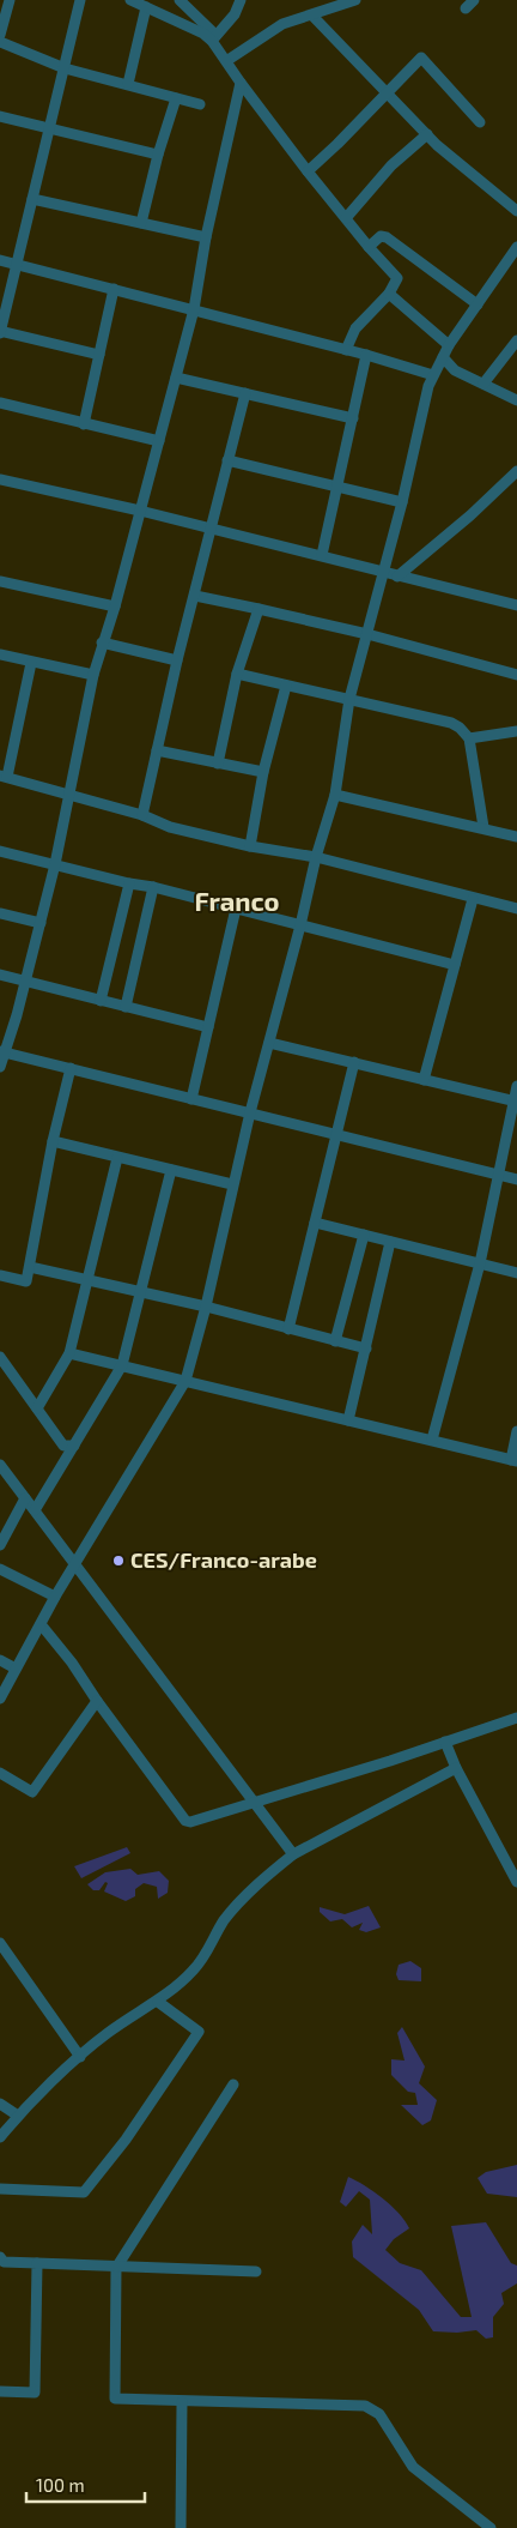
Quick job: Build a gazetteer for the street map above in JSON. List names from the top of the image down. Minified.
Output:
{"districts":["Franco"],"places":["CES/Franco-arabe"],"scale_bar":"100 m"}
